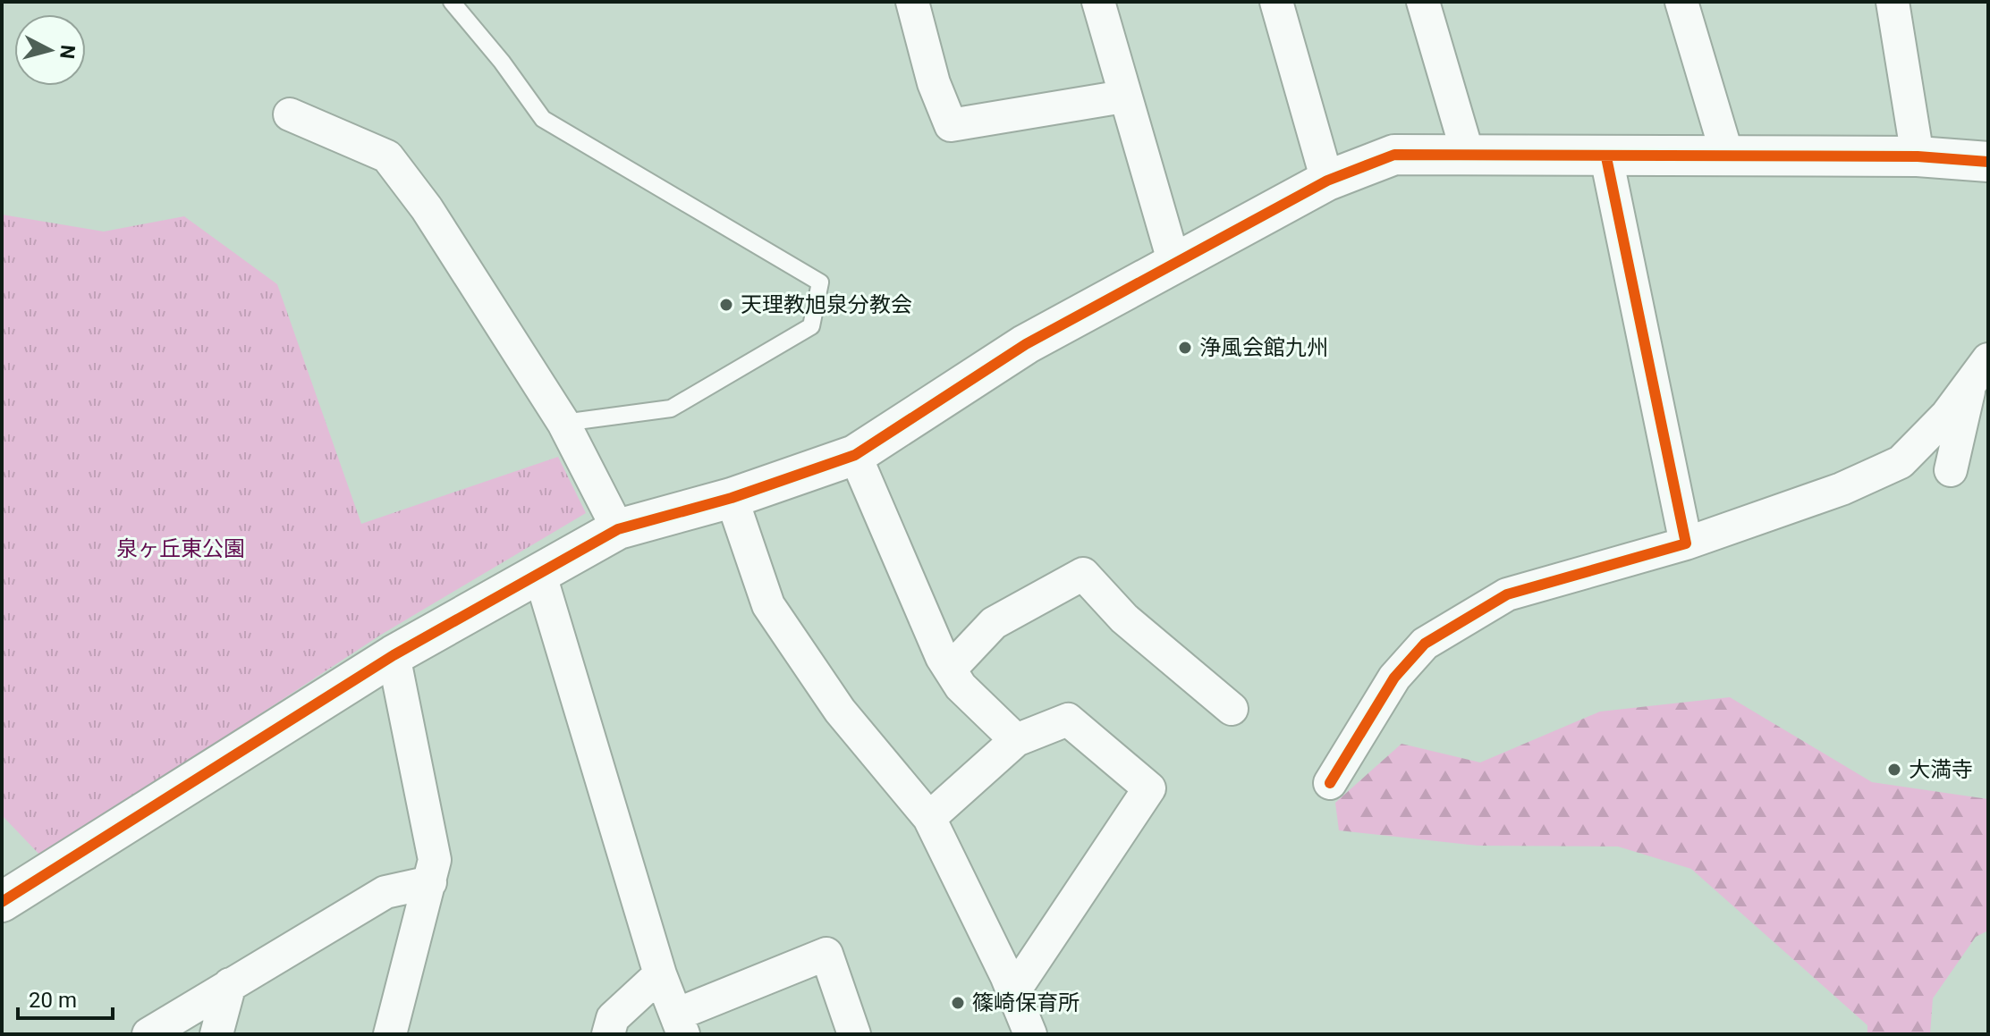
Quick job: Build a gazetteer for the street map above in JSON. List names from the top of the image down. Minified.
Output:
{"parks":["泉ヶ丘東公園"],"places":["天理教旭泉分教会","浄風会館九州","大満寺","篠崎保育所"],"scale_bar":"20 m","north":"right"}
